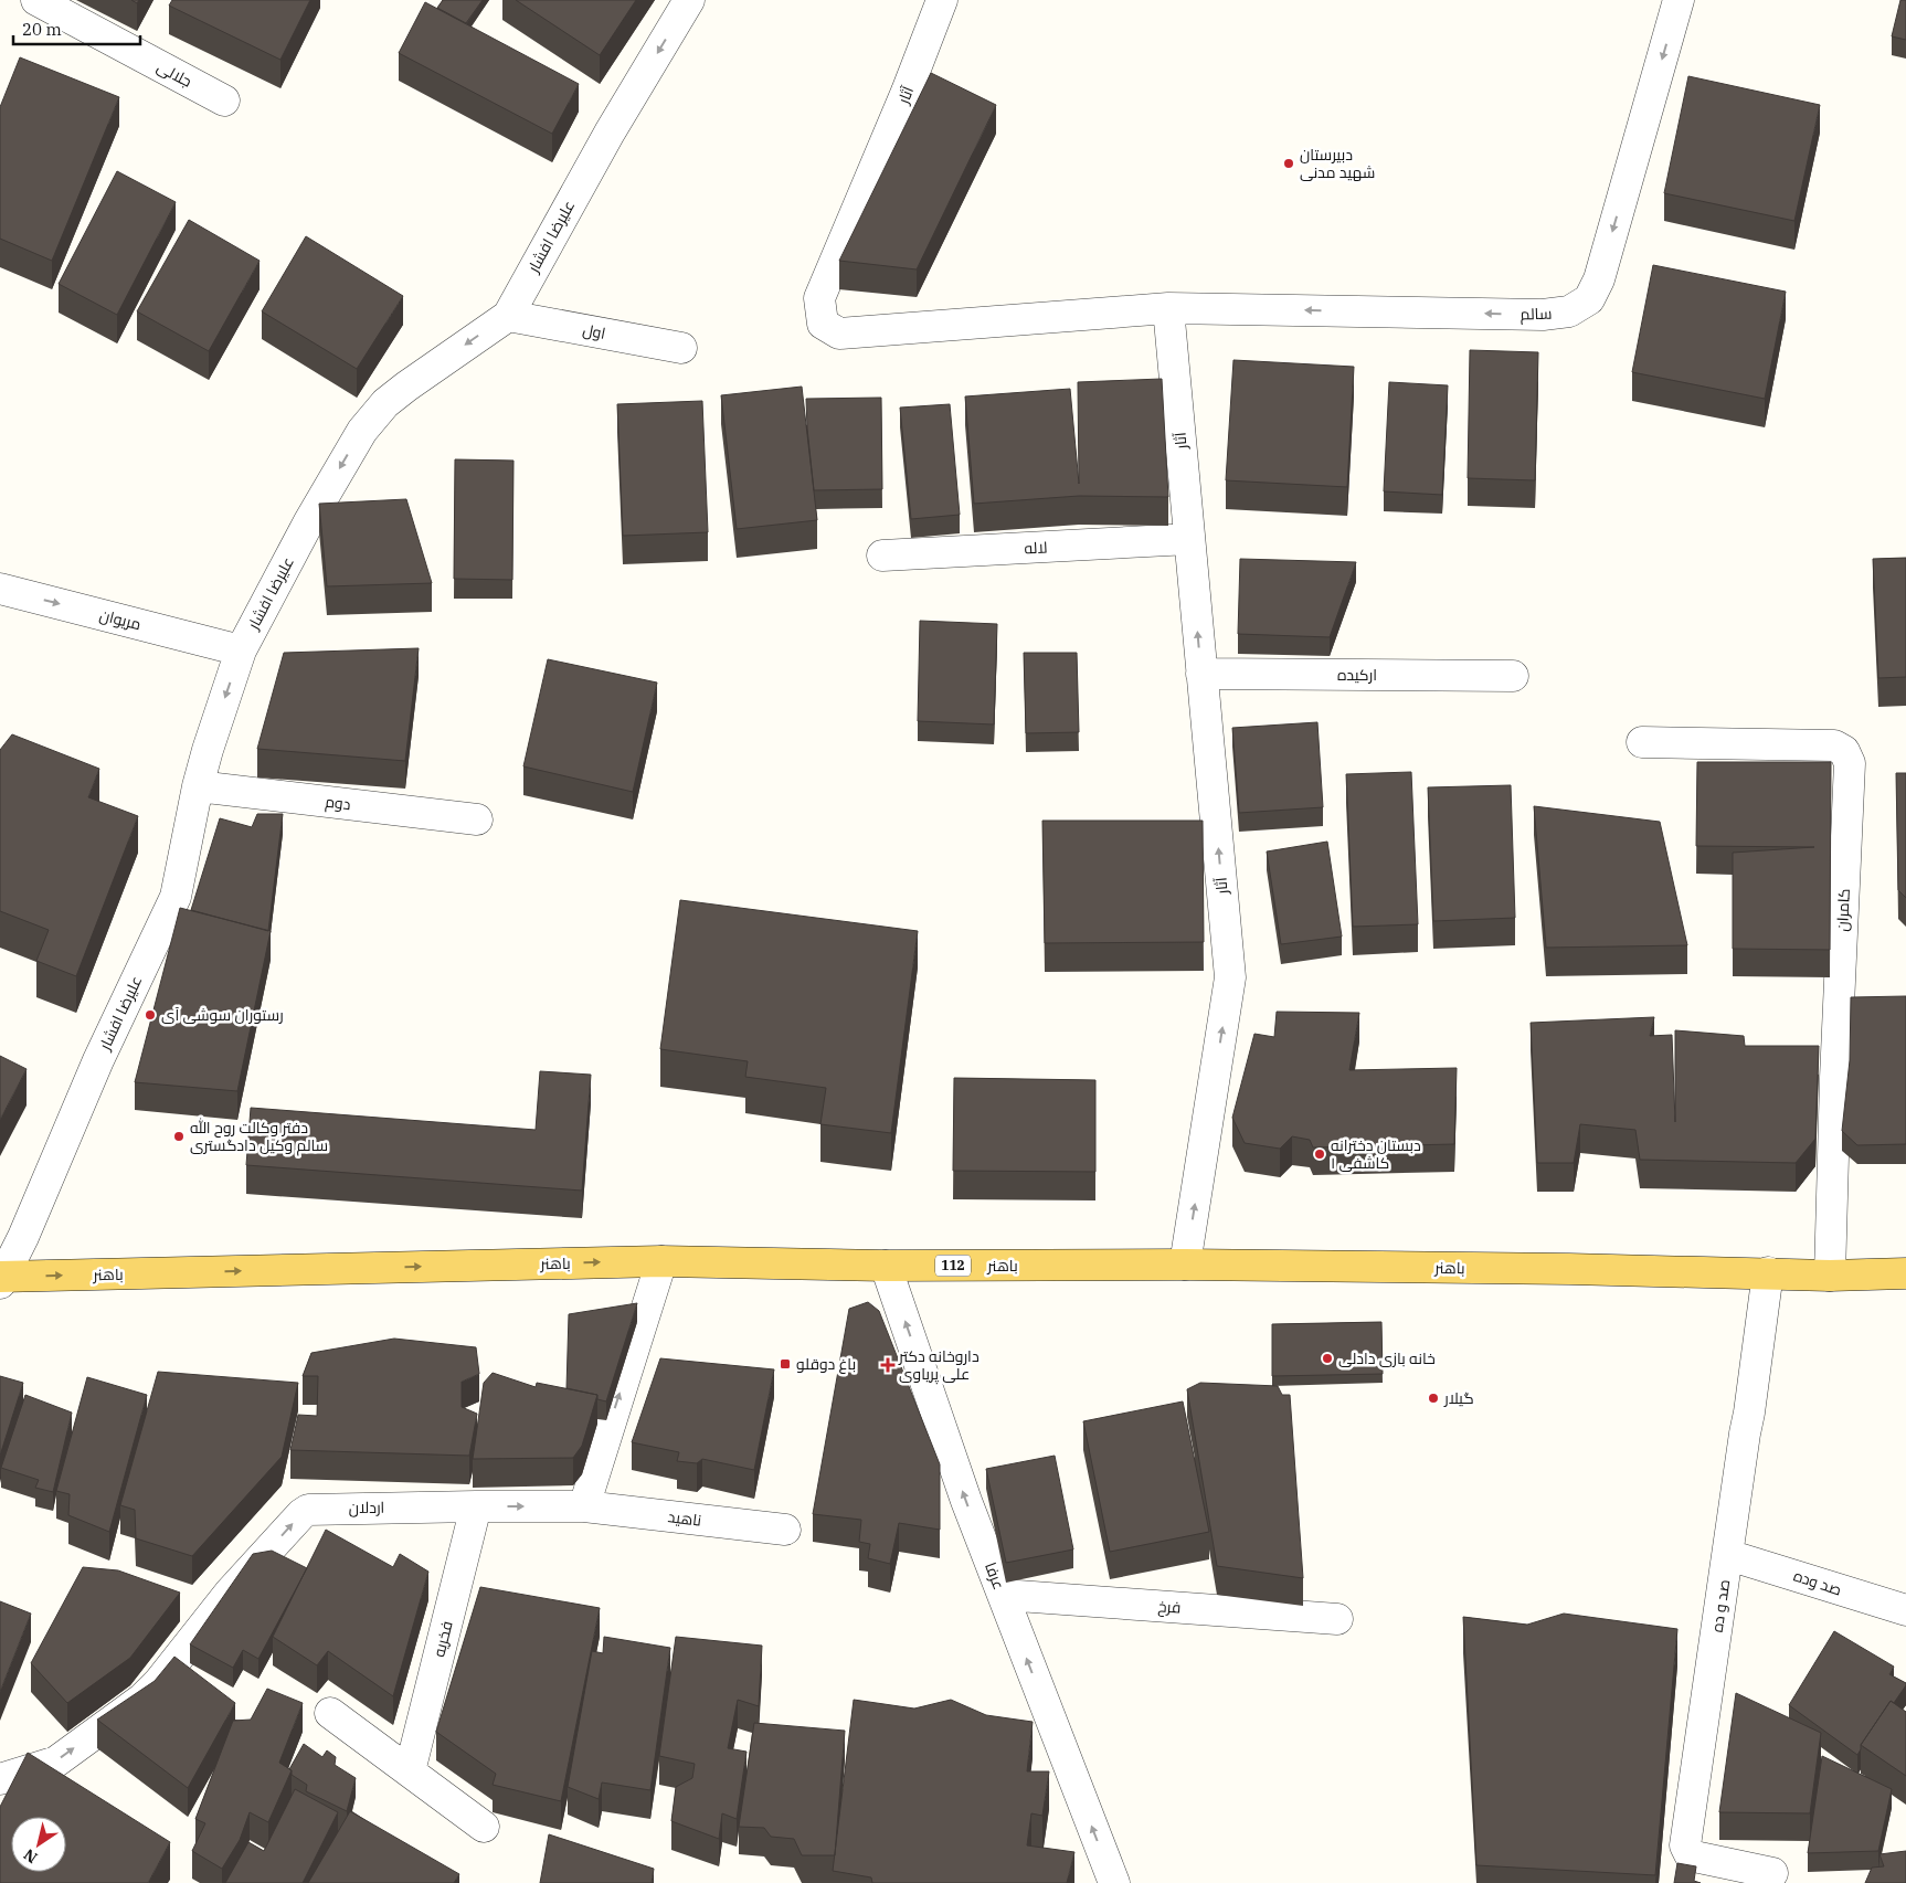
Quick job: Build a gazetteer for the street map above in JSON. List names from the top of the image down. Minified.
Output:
{"streets":{"main road":["باهنر","112"],"street":["جلالی","آثار","علیرضا افشار","سالم","اول","لاله","مریوان","ارکیده","دوم","کامران","اردلان","ناهید","عرفا","صد وده","صد و ده","فرخ","فخریه"]},"crossings":[["آثار","سالم"],["آثار","لاله"],["آثار","ارکیده"],["آثار","باهنر"],["علیرضا افشار","اول"],["علیرضا افشار","مریوان"],["علیرضا افشار","دوم"],["علیرضا افشار","باهنر"],["کامران","باهنر"],["باهنر","عرفا"],["باهنر","صد و ده"],["اردلان","ناهید"],["اردلان","فخریه"],["عرفا","فرخ"],["صد وده","صد و ده"]],"one_way":["آثار","علیرضا افشار","سالم","مریوان","اردلان","عرفا"],"places":{"other":["دبیرستان شهید مدنی","رستوران سوشی آی","دفتر وکالت روح الله سالم وکیل دادگستری","دبستان دخترانه کاشفی ۱","خانه بازی دادلی","گیلار"],"transit":["باغ دوقلو"],"health":["داروخانه دکتر علی پریاوی"]},"scale_bar":"20 m","north":"bottom left"}
